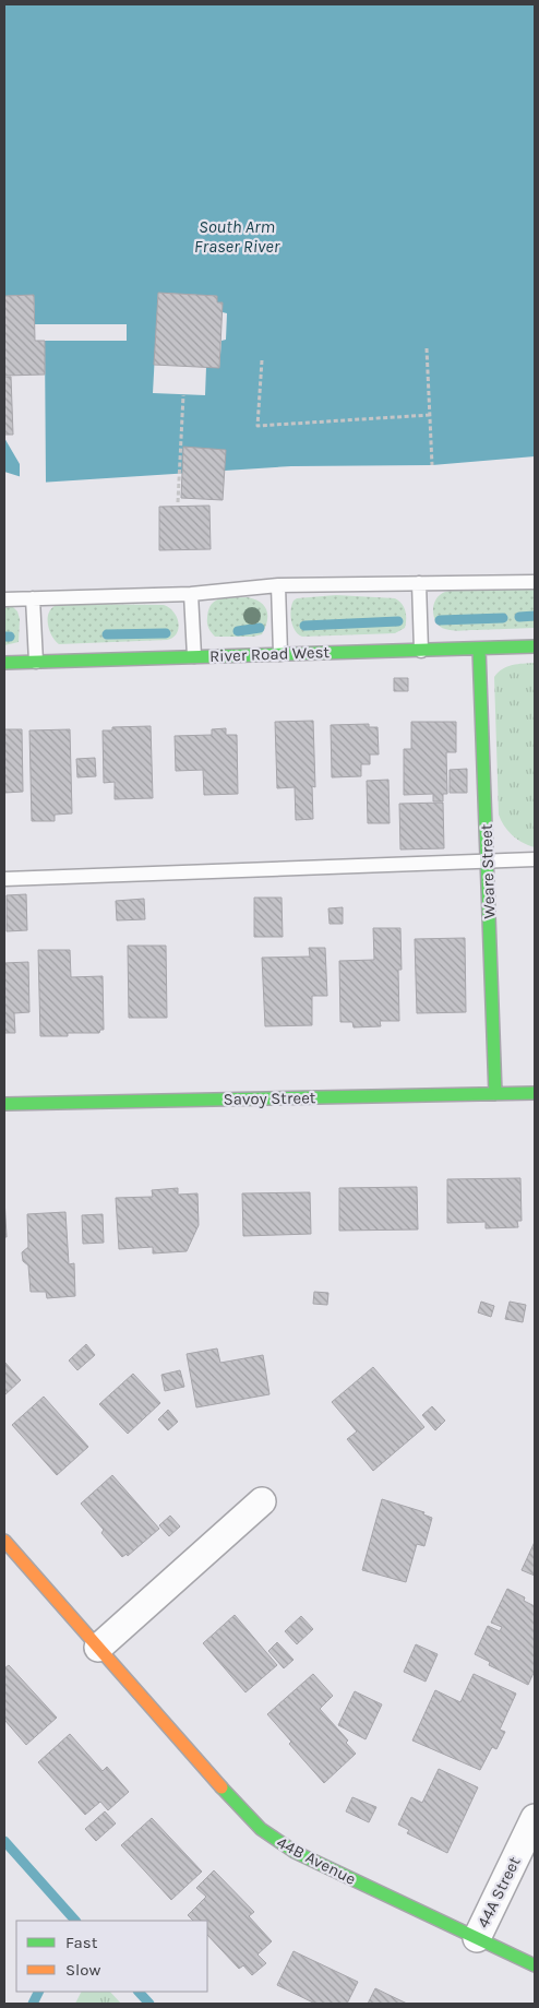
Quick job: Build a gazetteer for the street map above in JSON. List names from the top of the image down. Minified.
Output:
{"streets":{"street":["River Road West","Weare Street","Savoy Street","44B Avenue","44A Street"]},"crossings":[["River Road West","Weare Street"],["Weare Street","Savoy Street"],["44B Avenue","44A Street"]],"water":["South Arm Fraser River"],"legend":["Fast","Slow"]}
